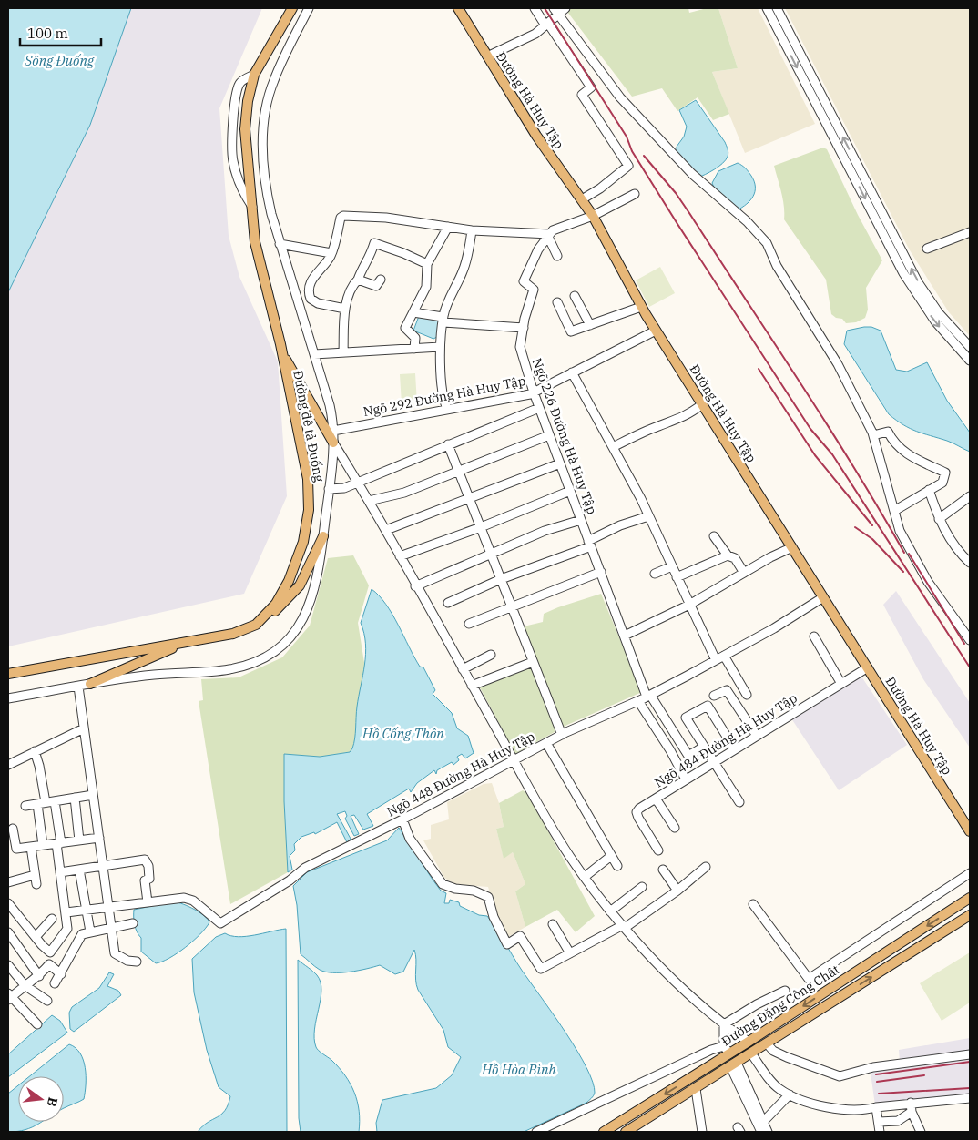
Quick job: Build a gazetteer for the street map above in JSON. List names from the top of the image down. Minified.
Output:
{"streets":{"main road":["Đường Hà Huy Tập","Đường đê tả Đuống","Đường Đặng Công Chất"],"street":["Ngõ 292 Đường Hà Huy Tập","Ngõ 226 Đường Hà Huy Tập","Ngõ 484 Đường Hà Huy Tập","Ngõ 448 Đường Hà Huy Tập"]},"crossings":[["Đường Hà Huy Tập","Ngõ 292 Đường Hà Huy Tập"],["Đường Hà Huy Tập","Ngõ 226 Đường Hà Huy Tập"],["Đường Hà Huy Tập","Ngõ 484 Đường Hà Huy Tập"],["Đường Hà Huy Tập","Ngõ 448 Đường Hà Huy Tập"],["Ngõ 292 Đường Hà Huy Tập","Ngõ 226 Đường Hà Huy Tập"],["Ngõ 226 Đường Hà Huy Tập","Ngõ 448 Đường Hà Huy Tập"]],"water":["Sông Đuống","Hồ Cống Thôn","Hồ Hòa Bình"],"scale_bar":"100 m","north":"right"}
